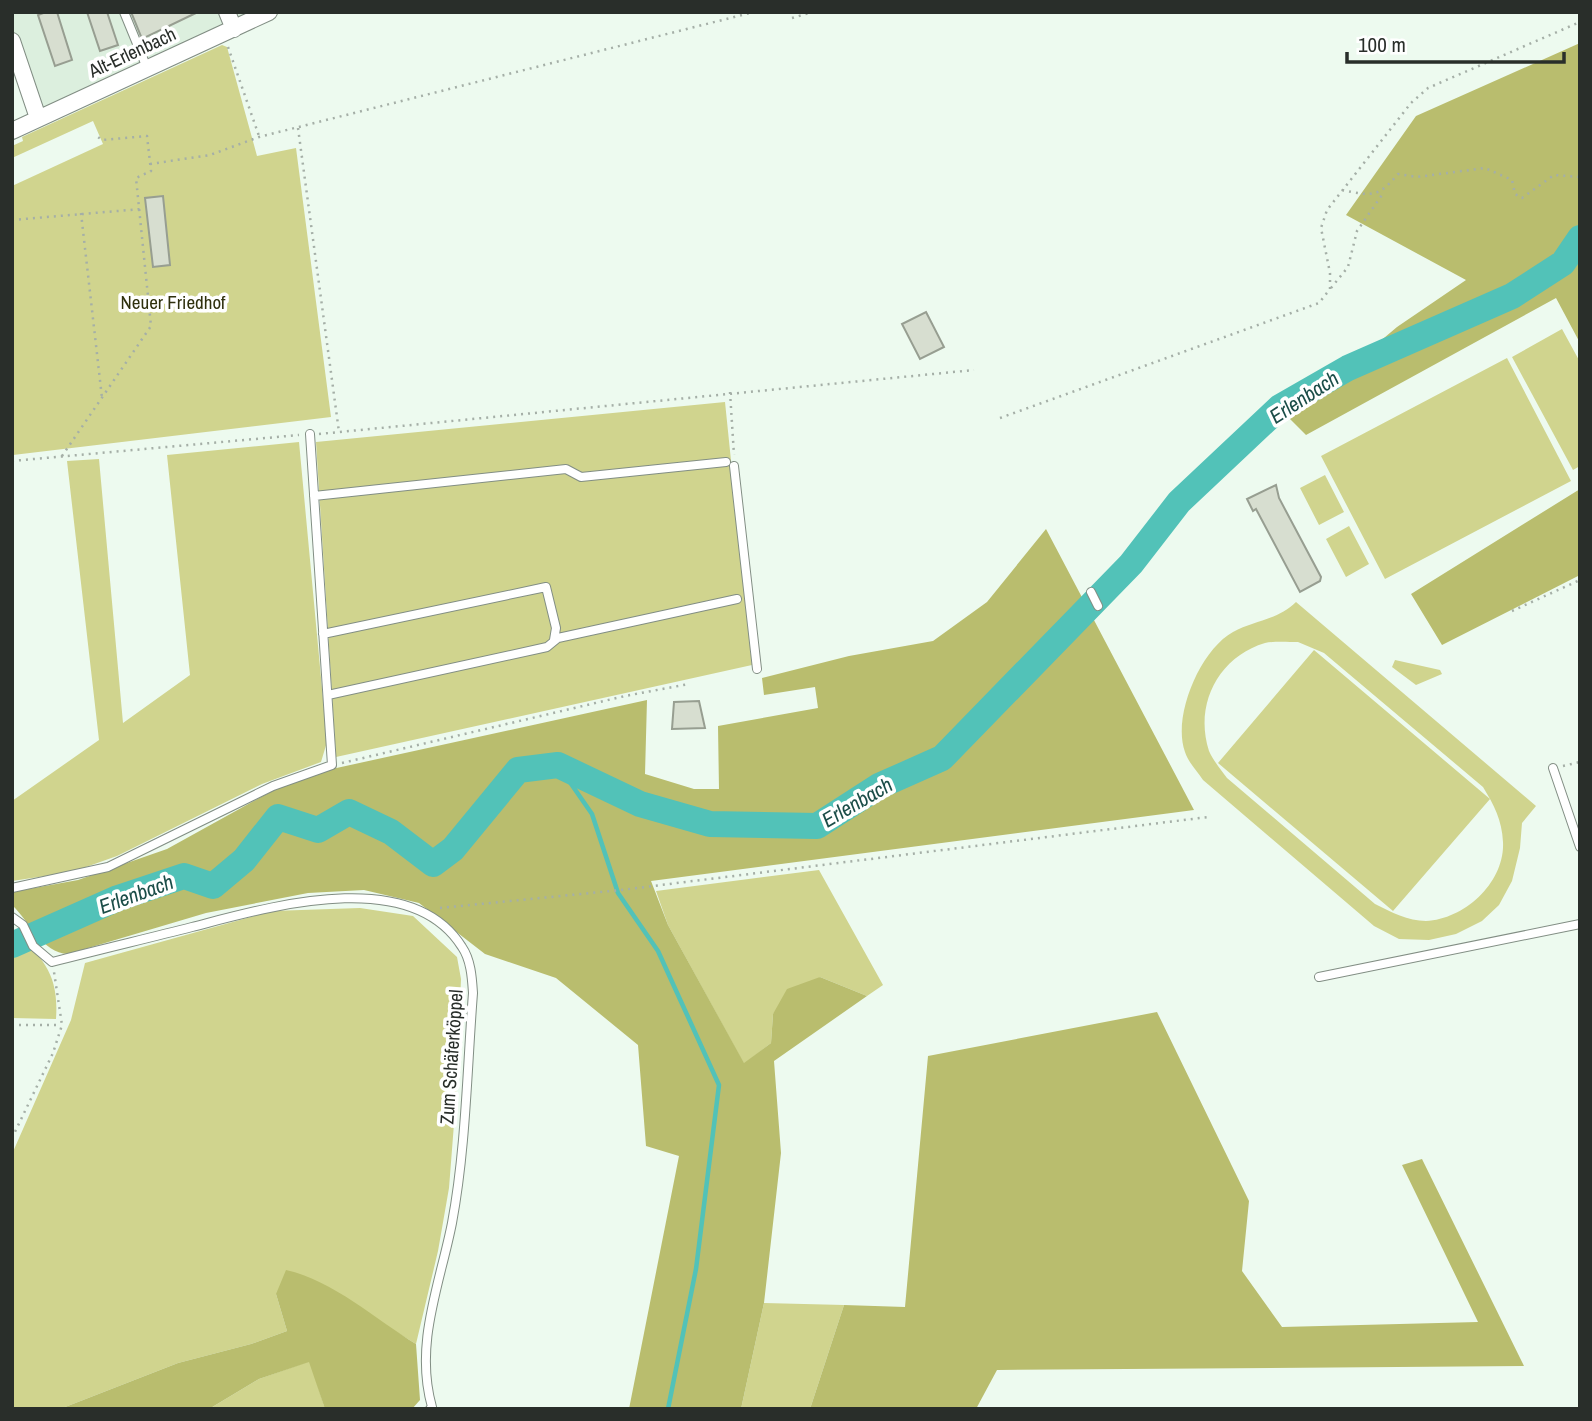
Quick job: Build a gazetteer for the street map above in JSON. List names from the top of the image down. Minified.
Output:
{"streets":{"street":["Alt-Erlenbach"],"lane":["Zum Schäferköppel"]},"water":["Erlenbach"],"parks":["Neuer Friedhof"],"scale_bar":"100 m"}
